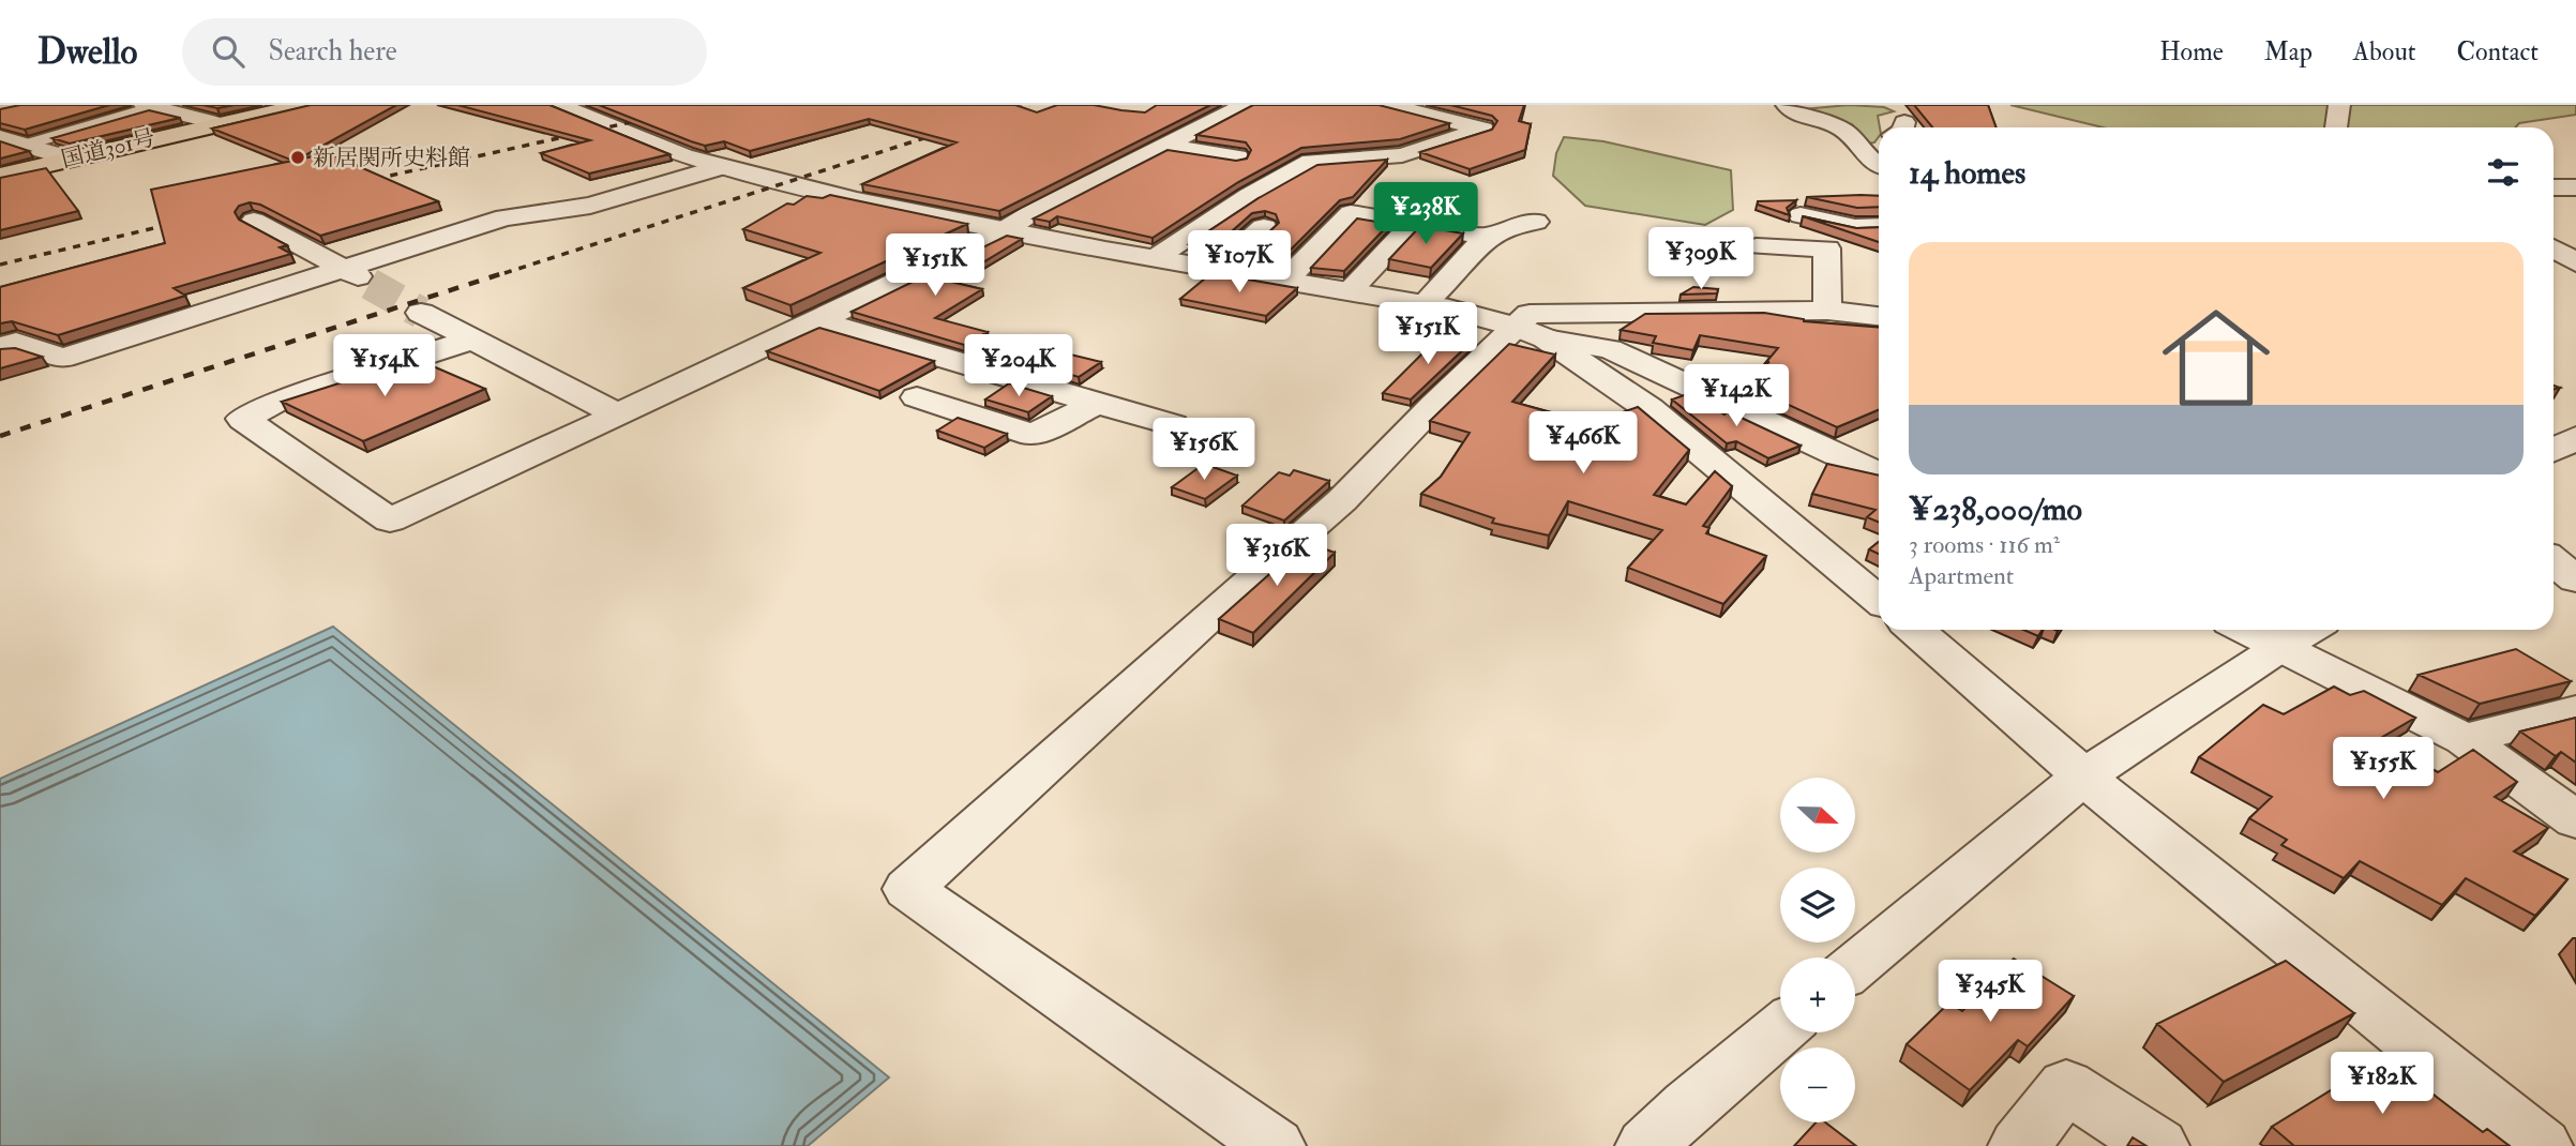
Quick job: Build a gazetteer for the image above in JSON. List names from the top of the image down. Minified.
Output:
{"streets":{"highway":["国道301号"]},"places":["新居関所史料館"],"north":"right","page":{"header":"Dwello","search":"Search here","nav":["Home","Map","About","Contact"],"heading":"14 homes","price":["¥238K","¥309K","¥107K","¥151K","¥151K","¥154K","¥204K","¥142K","¥466K","¥156K","¥316K","¥155K","¥345K","¥182K"],"list":[{"name":"¥238,000/mo","note":"3 rooms · 116 m² · Apartment"}],"map_buttons":["+","−"]}}
